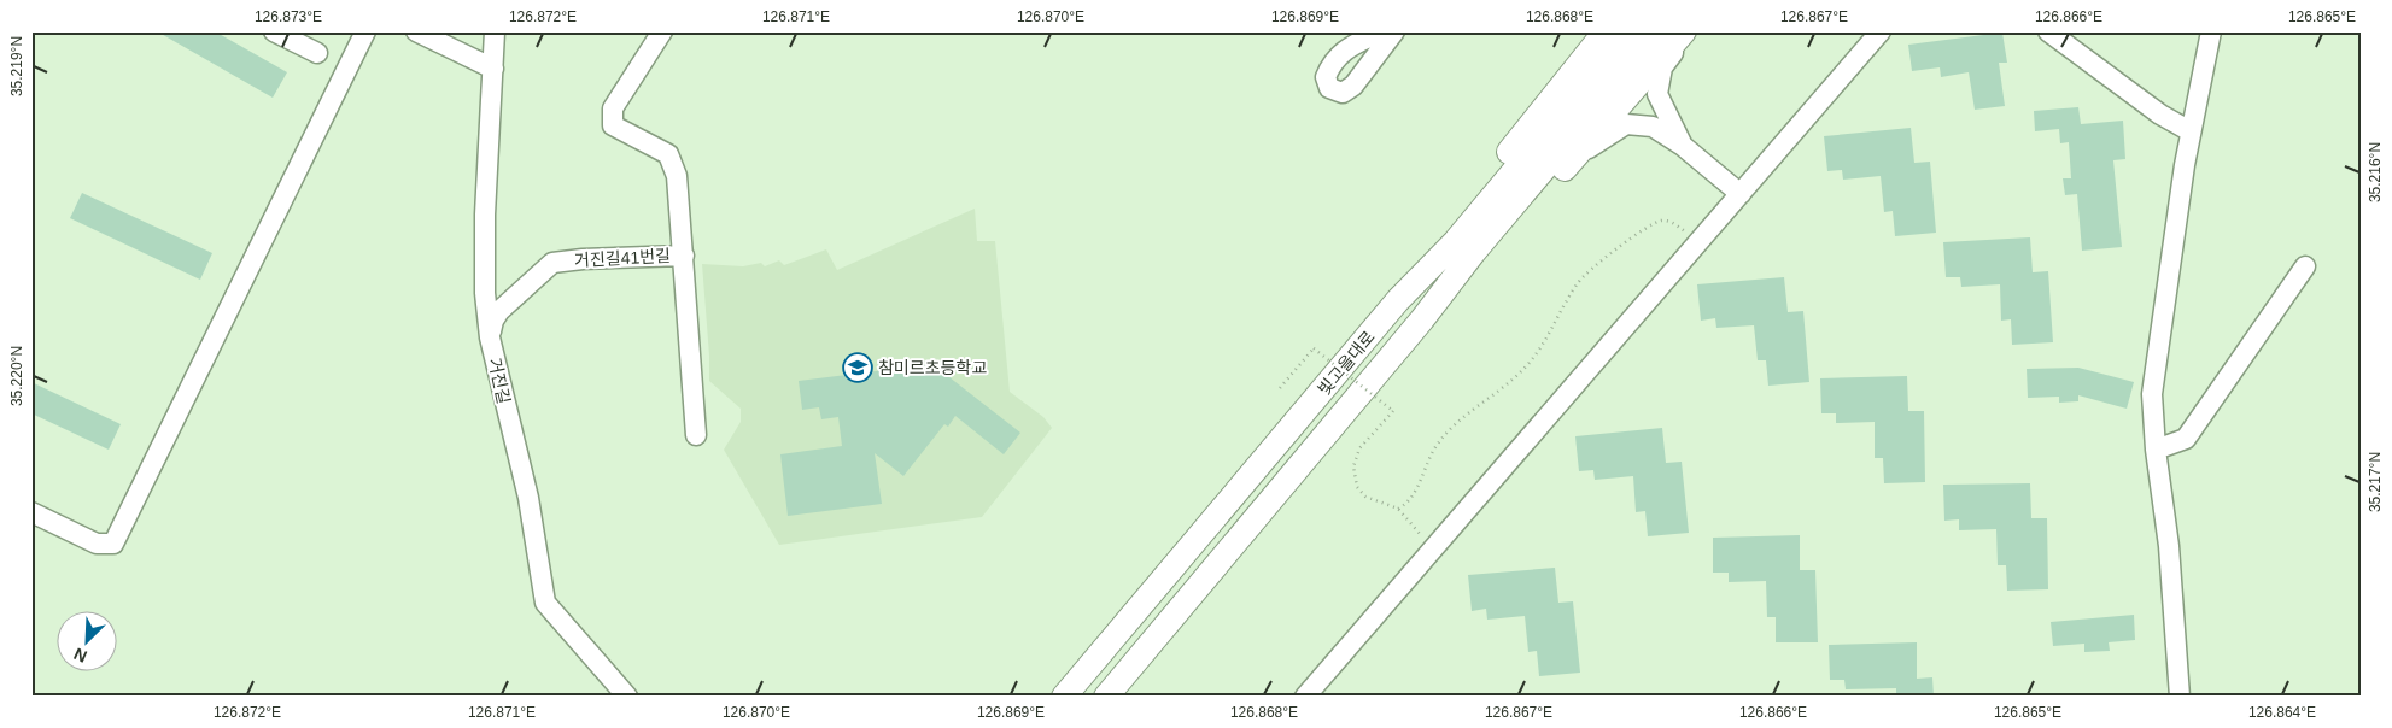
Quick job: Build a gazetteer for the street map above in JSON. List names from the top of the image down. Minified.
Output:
{"streets":{"main road":["빛고을대로"],"street":["거진길41번길","거진길"]},"crossings":[["거진길41번길","거진길"]],"places":{"school or university":["참미르초등학교"]},"north":"bottom left","coordinates":["126.873°E","126.872°E","126.871°E","126.870°E","126.869°E","126.868°E","126.867°E","126.866°E","126.865°E","35.219°N","35.216°N","35.220°N","35.217°N","126.864°E"]}
